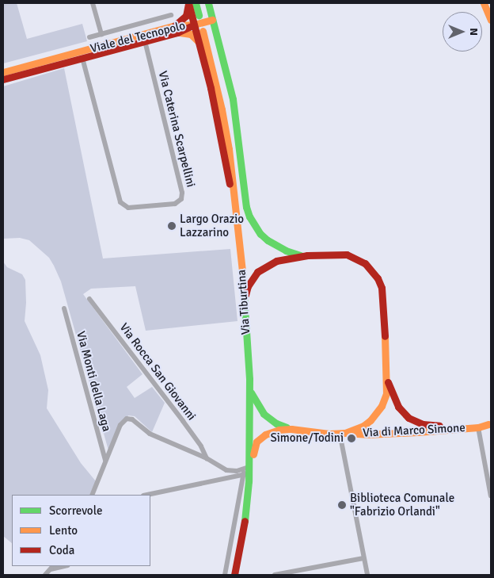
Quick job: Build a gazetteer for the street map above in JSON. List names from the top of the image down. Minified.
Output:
{"streets":{"main road":["Viale del Tecnopolo","Via Tiburtina","Via di Marco Simone"],"street":["Via Caterina Scarpellini","Via Rocca San Giovanni","Via Monti della Laga"]},"crossings":[["Viale del Tecnopolo","Via Caterina Scarpellini"],["Via Tiburtina","Via di Marco Simone"]],"places":["Largo Orazio Lazzarino","Simone/Todini","Biblioteca Comunale \"Fabrizio Orlandi\""],"legend":["Scorrevole","Lento","Coda"],"north":"right"}
